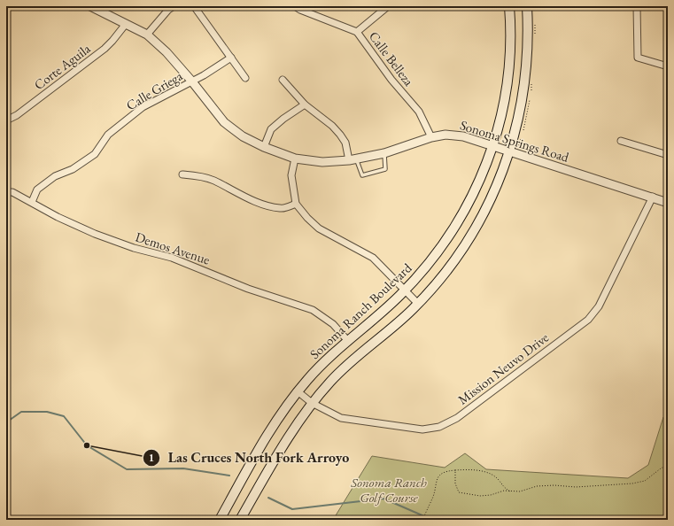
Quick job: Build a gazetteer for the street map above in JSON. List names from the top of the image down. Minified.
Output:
{"streets":{"main road":["Sonoma Ranch Boulevard"],"street":["Calle Belleza","Corte Aguila","Calle Griega","Sonoma Springs Road","Demos Avenue","Mission Neuvo Drive"]},"crossings":[["Calle Belleza","Sonoma Springs Road"],["Corte Aguila","Sonoma Springs Road"],["Calle Griega","Sonoma Springs Road"],["Calle Griega","Demos Avenue"],["Sonoma Springs Road","Sonoma Ranch Boulevard"],["Sonoma Springs Road","Mission Neuvo Drive"],["Demos Avenue","Sonoma Ranch Boulevard"],["Sonoma Ranch Boulevard","Mission Neuvo Drive"]],"parks":["Sonoma Ranch Golf Course"],"places":["Las Cruces North Fork Arroyo"]}
